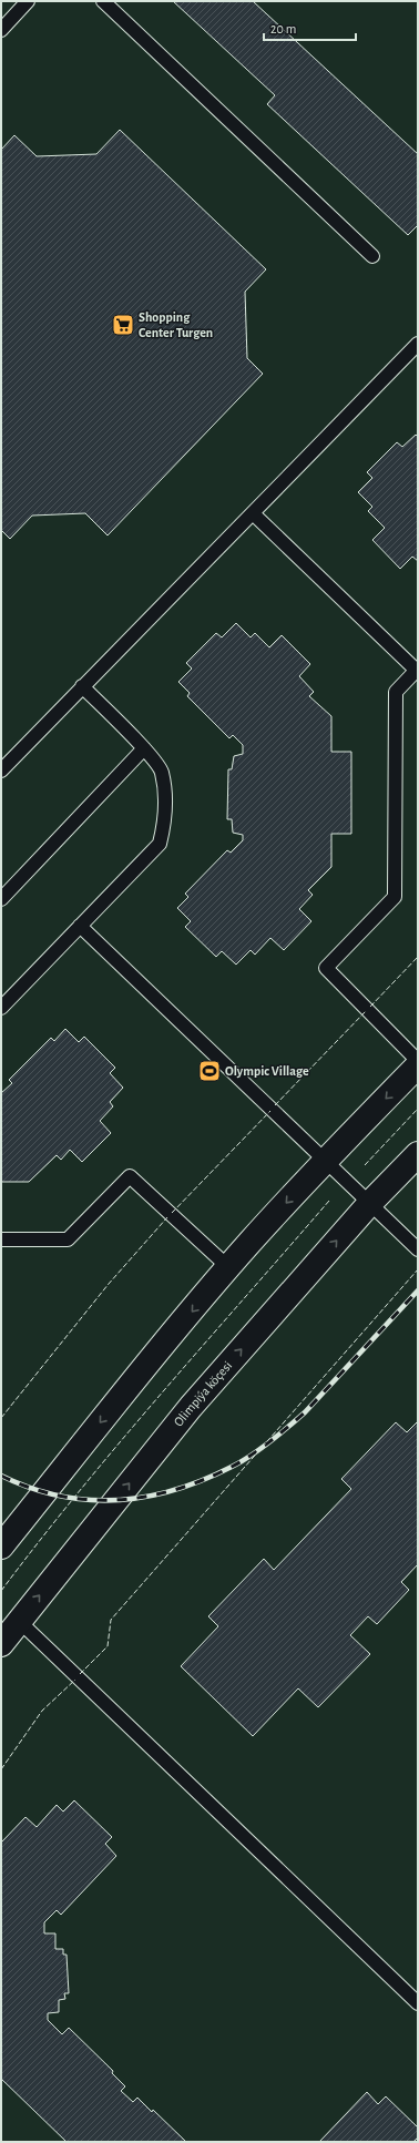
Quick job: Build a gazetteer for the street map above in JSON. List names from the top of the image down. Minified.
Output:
{"streets":{"street":["Olimpiýa köçesi"]},"places":{"supermarket":["Shopping Center Turgen"],"sports":["Olympic Village"]},"scale_bar":"20 m"}
